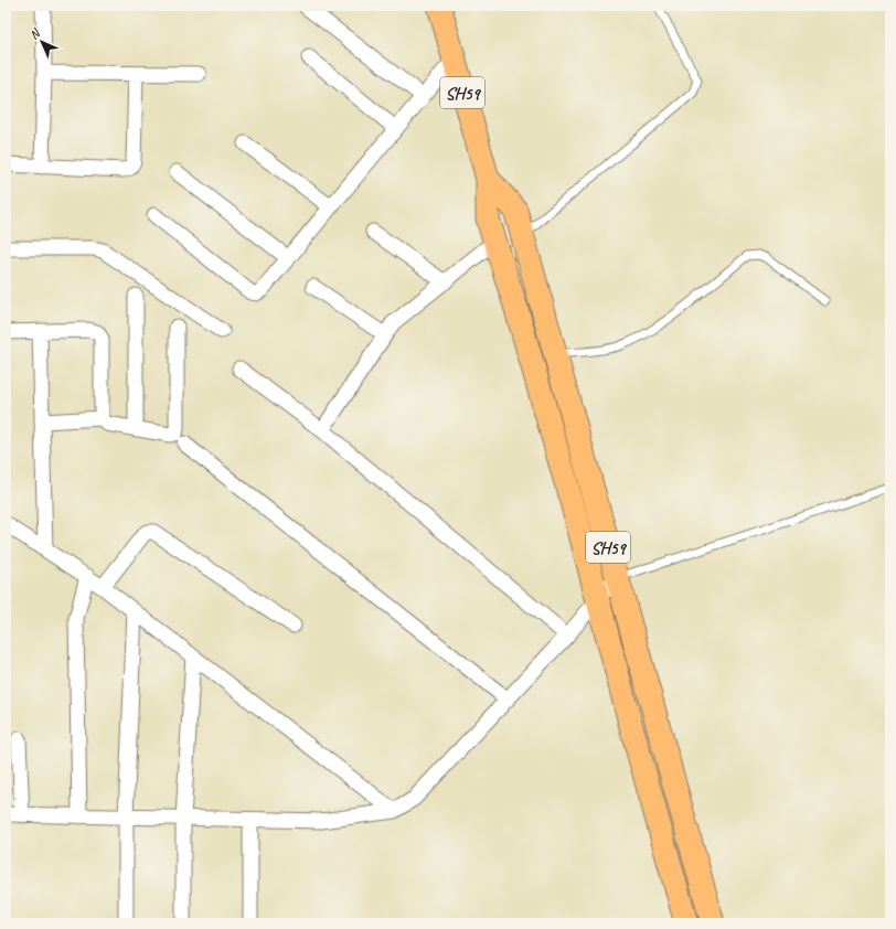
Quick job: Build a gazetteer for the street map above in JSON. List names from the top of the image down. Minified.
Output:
{"streets":{"main road":["SH59"]},"north":"top left"}
